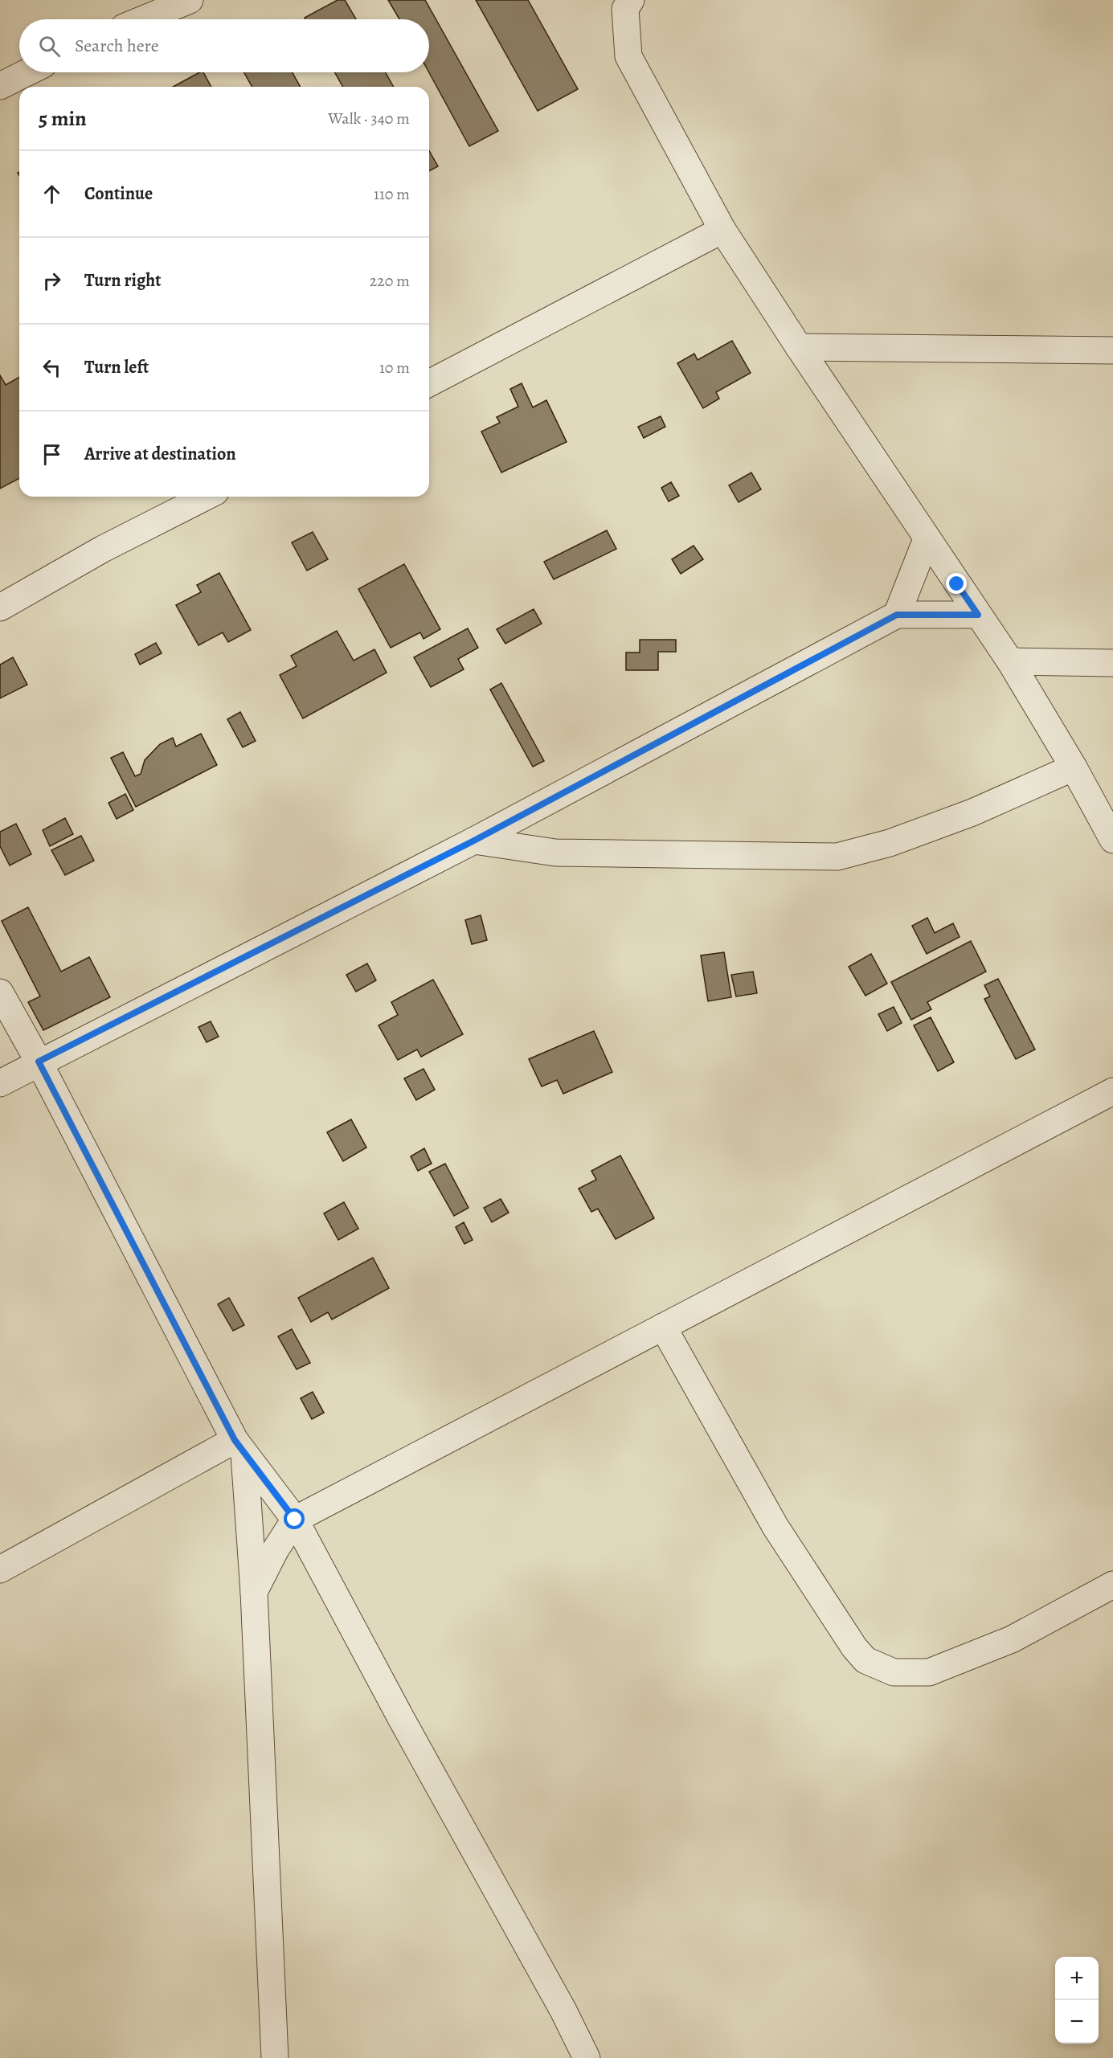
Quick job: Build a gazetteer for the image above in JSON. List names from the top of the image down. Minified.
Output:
{"page":{"search":"Search here","heading":["5 min","Walk · 340 m"],"list":[["Continue","110 m"],["Turn right","220 m"],["Turn left","10 m"],"Arrive at destination"],"map_buttons":["+","−"]}}
